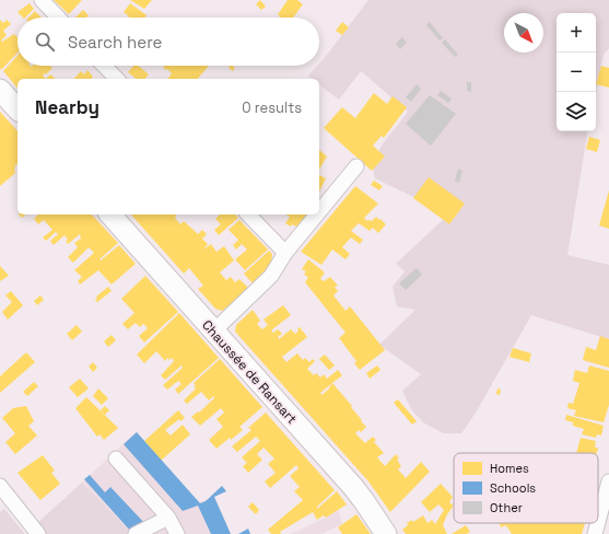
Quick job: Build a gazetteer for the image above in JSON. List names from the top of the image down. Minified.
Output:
{"streets":{"main road":["Chaussée de Ransart"]},"legend":["Homes","Schools","Other"],"north":"bottom right","page":{"map_buttons":["+","−"],"search":"Search here","heading":["Nearby","0 results"]}}
